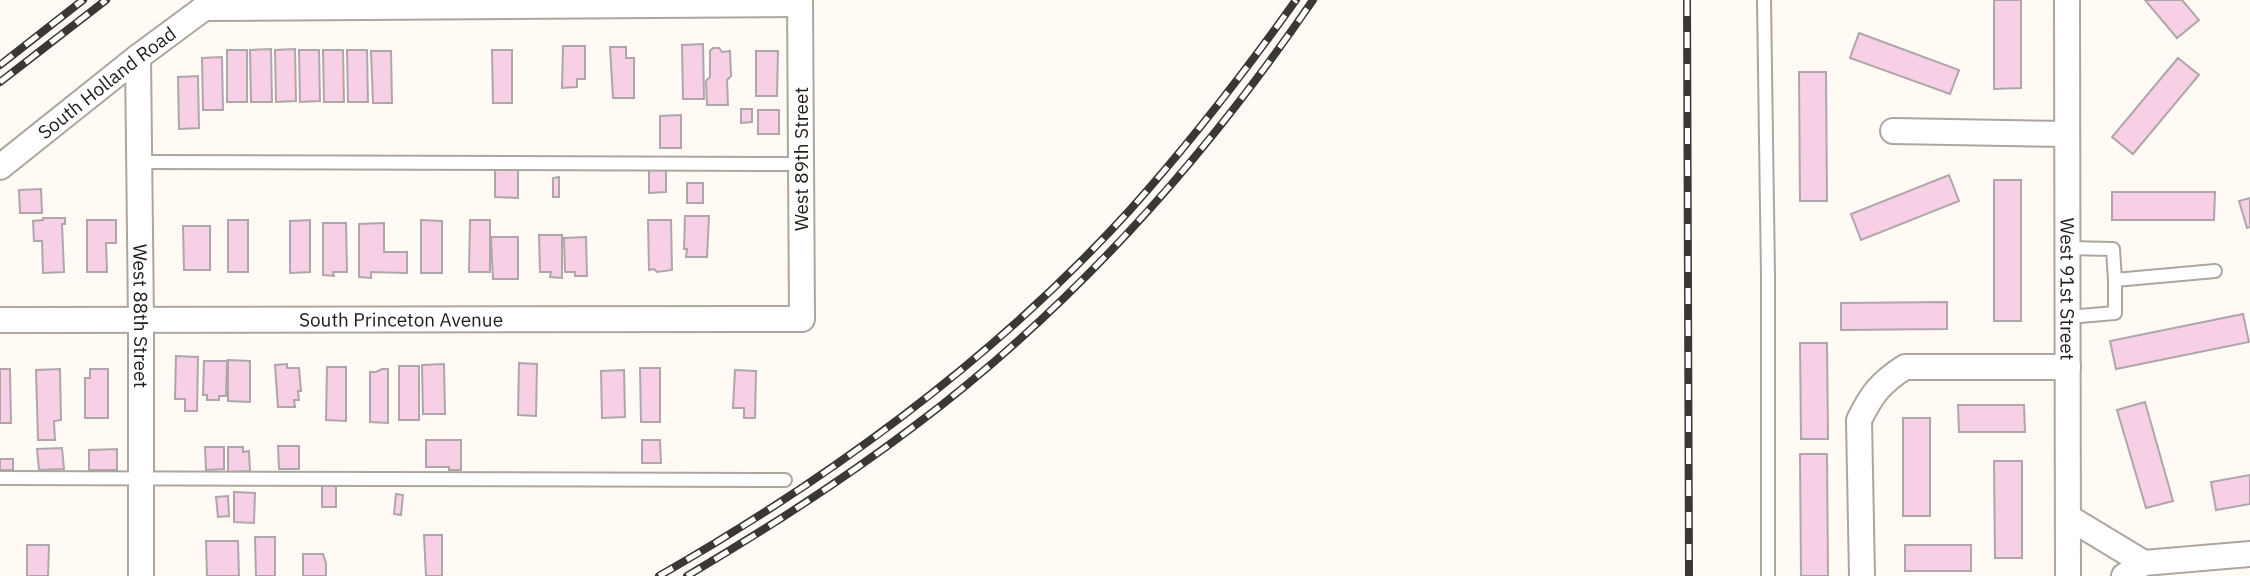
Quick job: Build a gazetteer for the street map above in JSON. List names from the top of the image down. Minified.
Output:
{"streets":{"street":["South Holland Road","West 89th Street","West 91st Street","West 88th Street","South Princeton Avenue"]},"crossings":[["South Holland Road","West 88th Street"],["West 89th Street","South Princeton Avenue"],["West 88th Street","South Princeton Avenue"]]}
